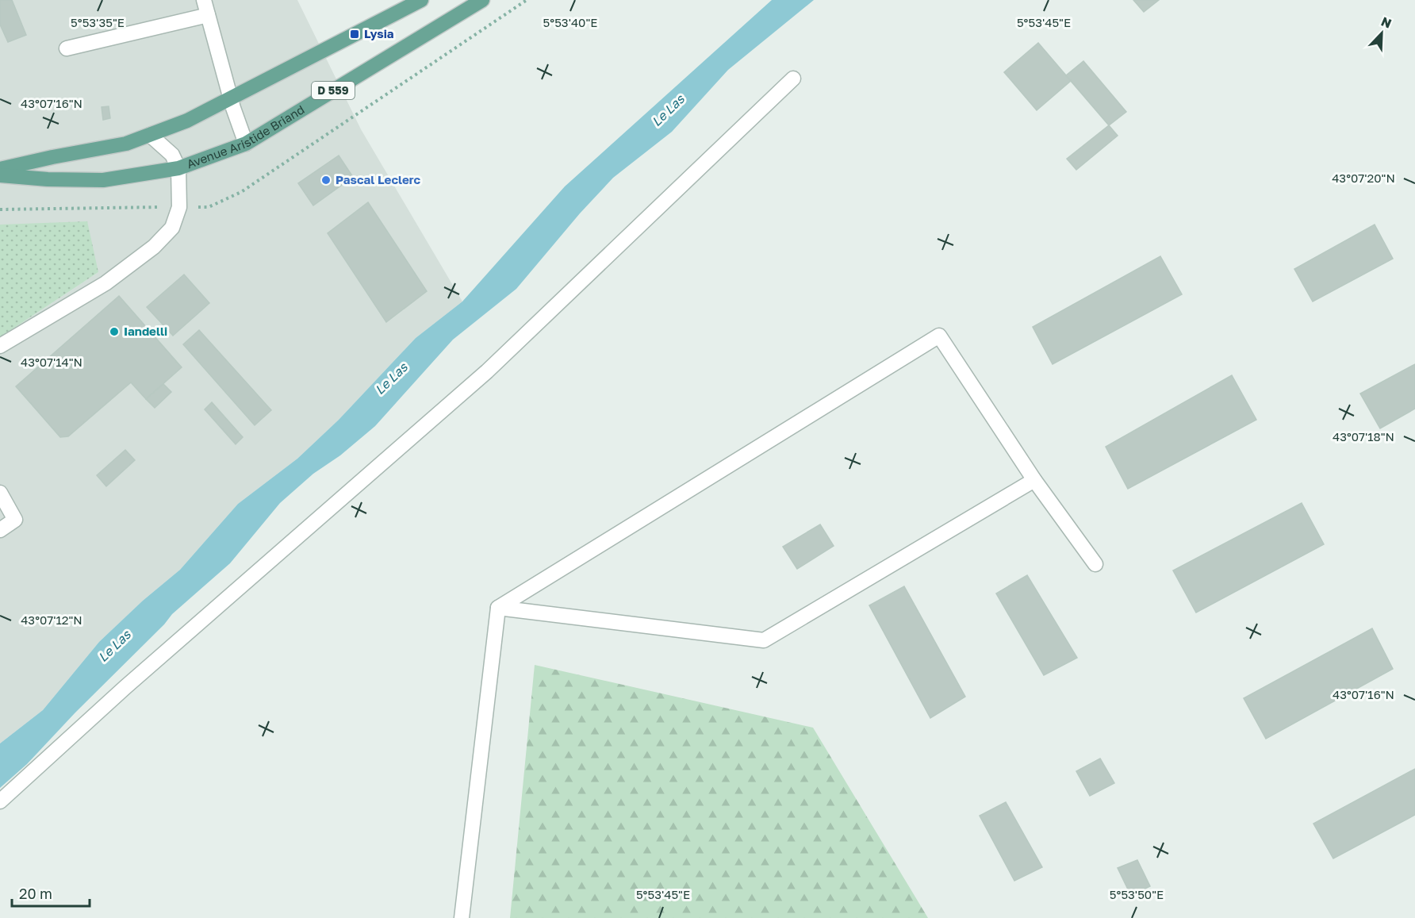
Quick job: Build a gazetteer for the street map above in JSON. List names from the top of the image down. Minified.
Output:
{"streets":{"main road":["D 559","Avenue Aristide Briand"]},"crossings":[["D 559","Avenue Aristide Briand"]],"water":["Le Las"],"places":{"transit":["Lysia"],"other":["Pascal Leclerc","Iandelli"]},"scale_bar":"20 m","north":"top right","coordinates":["5°53'35\"E","5°53'40\"E","5°53'45\"E","43°07'16\"N","43°07'20\"N","43°07'14\"N","43°07'18\"N","43°07'12\"N","5°53'50\"E"]}
